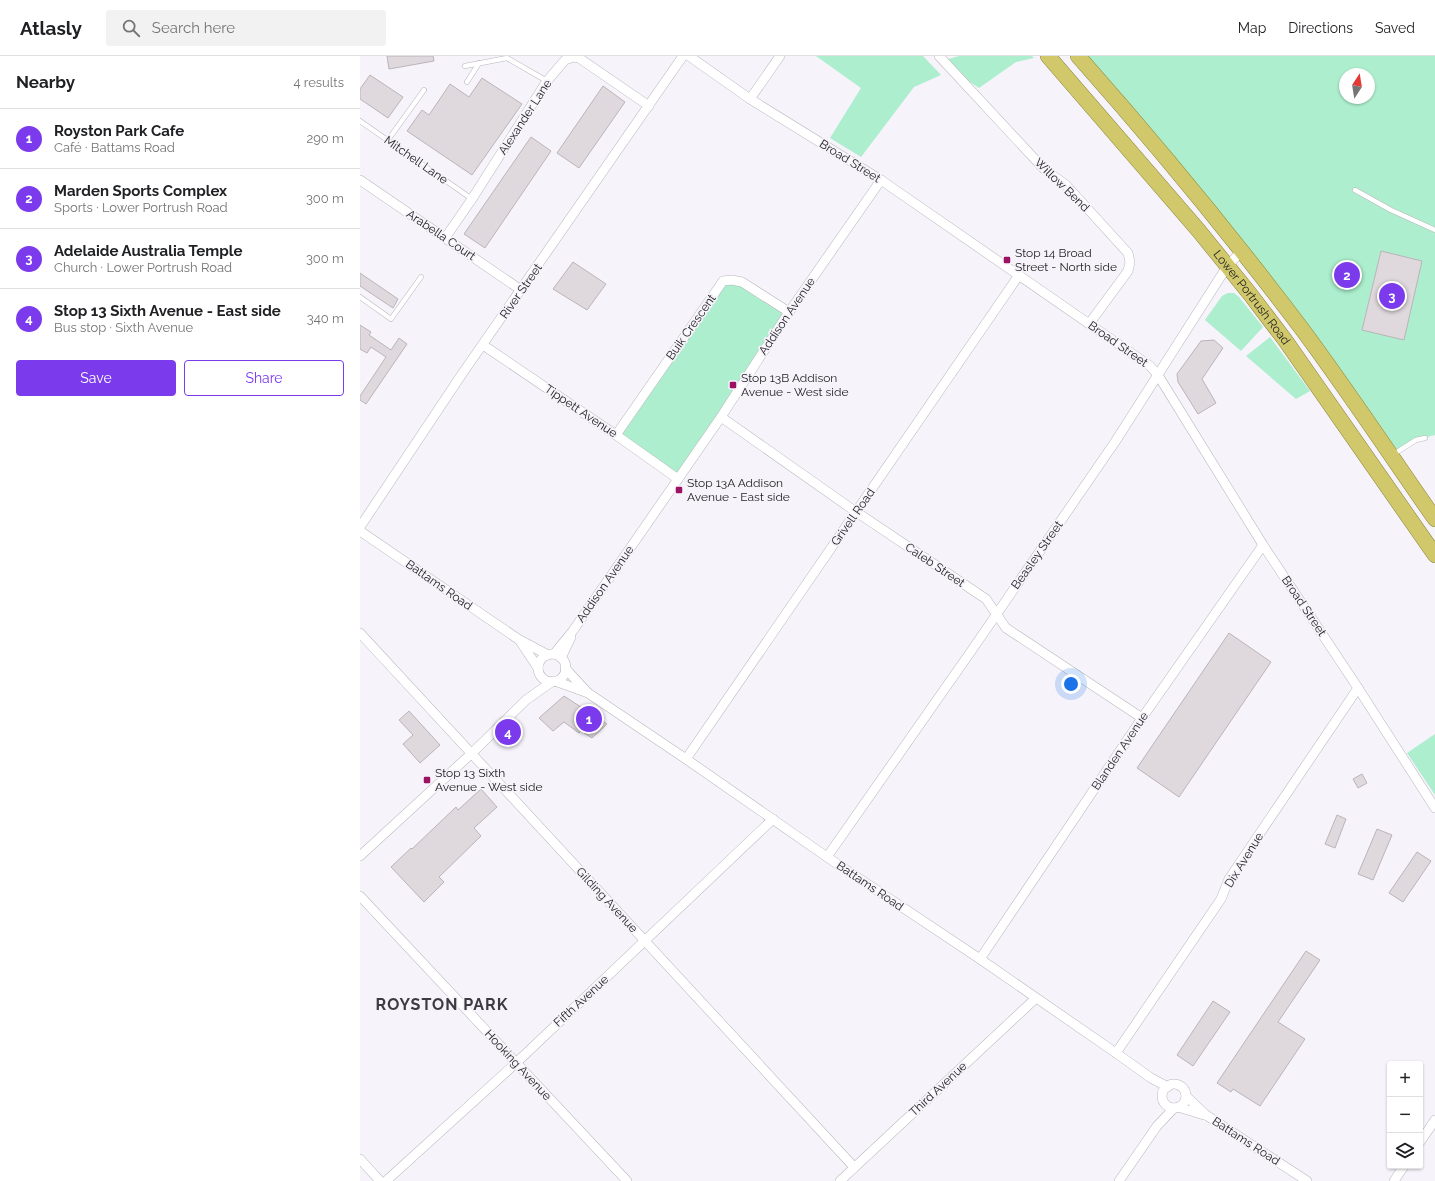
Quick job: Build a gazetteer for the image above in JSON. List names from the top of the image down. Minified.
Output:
{"streets":{"highway":["Lower Portrush Road"],"street":["Alexander Lane","Broad Street","Willow Bend","Arabella Court","River Street","Addison Avenue","Buik Crescent","Tippett Avenue","Grivell Road","Beasley Street","Caleb Street","Battams Road","Blanden Avenue","Dix Avenue","Gilding Avenue","Fifth Avenue","Hooking Avenue","Third Avenue"],"lane":["Mitchell Lane"]},"crossings":[["Alexander Lane","Mitchell Lane"],["Alexander Lane","Arabella Court"],["Alexander Lane","River Street"],["Broad Street","Willow Bend"],["Broad Street","Addison Avenue"],["Broad Street","Grivell Road"],["Broad Street","Beasley Street"],["Broad Street","Blanden Avenue"],["Broad Street","Dix Avenue"],["Arabella Court","River Street"],["River Street","Tippett Avenue"],["Lower Portrush Road","Beasley Street"],["Addison Avenue","Buik Crescent"],["Addison Avenue","Tippett Avenue"],["Addison Avenue","Caleb Street"],["Addison Avenue","Battams Road"],["Buik Crescent","Tippett Avenue"],["Grivell Road","Caleb Street"],["Grivell Road","Battams Road"],["Beasley Street","Caleb Street"],["Beasley Street","Battams Road"],["Caleb Street","Blanden Avenue"],["Battams Road","Blanden Avenue"],["Battams Road","Dix Avenue"],["Battams Road","Fifth Avenue"],["Battams Road","Third Avenue"],["Gilding Avenue","Fifth Avenue"],["Gilding Avenue","Third Avenue"],["Fifth Avenue","Hooking Avenue"]],"districts":["ROYSTON PARK"],"places":{"transit":["Stop 14 Broad Street - North side","Stop 13B Addison Avenue - West side","Stop 13A Addison Avenue - East side","Stop 13 Sixth Avenue - West side"]},"north":"top","page":{"header":"Atlasly","search":"Search here","nav":["Map","Directions","Saved"],"heading":["Nearby","4 results"],"list":[{"mark":"1","name":"Royston Park Cafe","note":"Café · Battams Road","value":"290 m"},{"mark":"2","name":"Marden Sports Complex","note":"Sports · Lower Portrush Road","value":"300 m"},{"mark":"3","name":"Adelaide Australia Temple","note":"Church · Lower Portrush Road","value":"300 m"},{"mark":"4","name":"Stop 13 Sixth Avenue - East side","note":"Bus stop · Sixth Avenue","value":"340 m"}],"pins":["2","3","1","4"],"buttons":["Save","Share"],"map_buttons":["+","−"]}}
